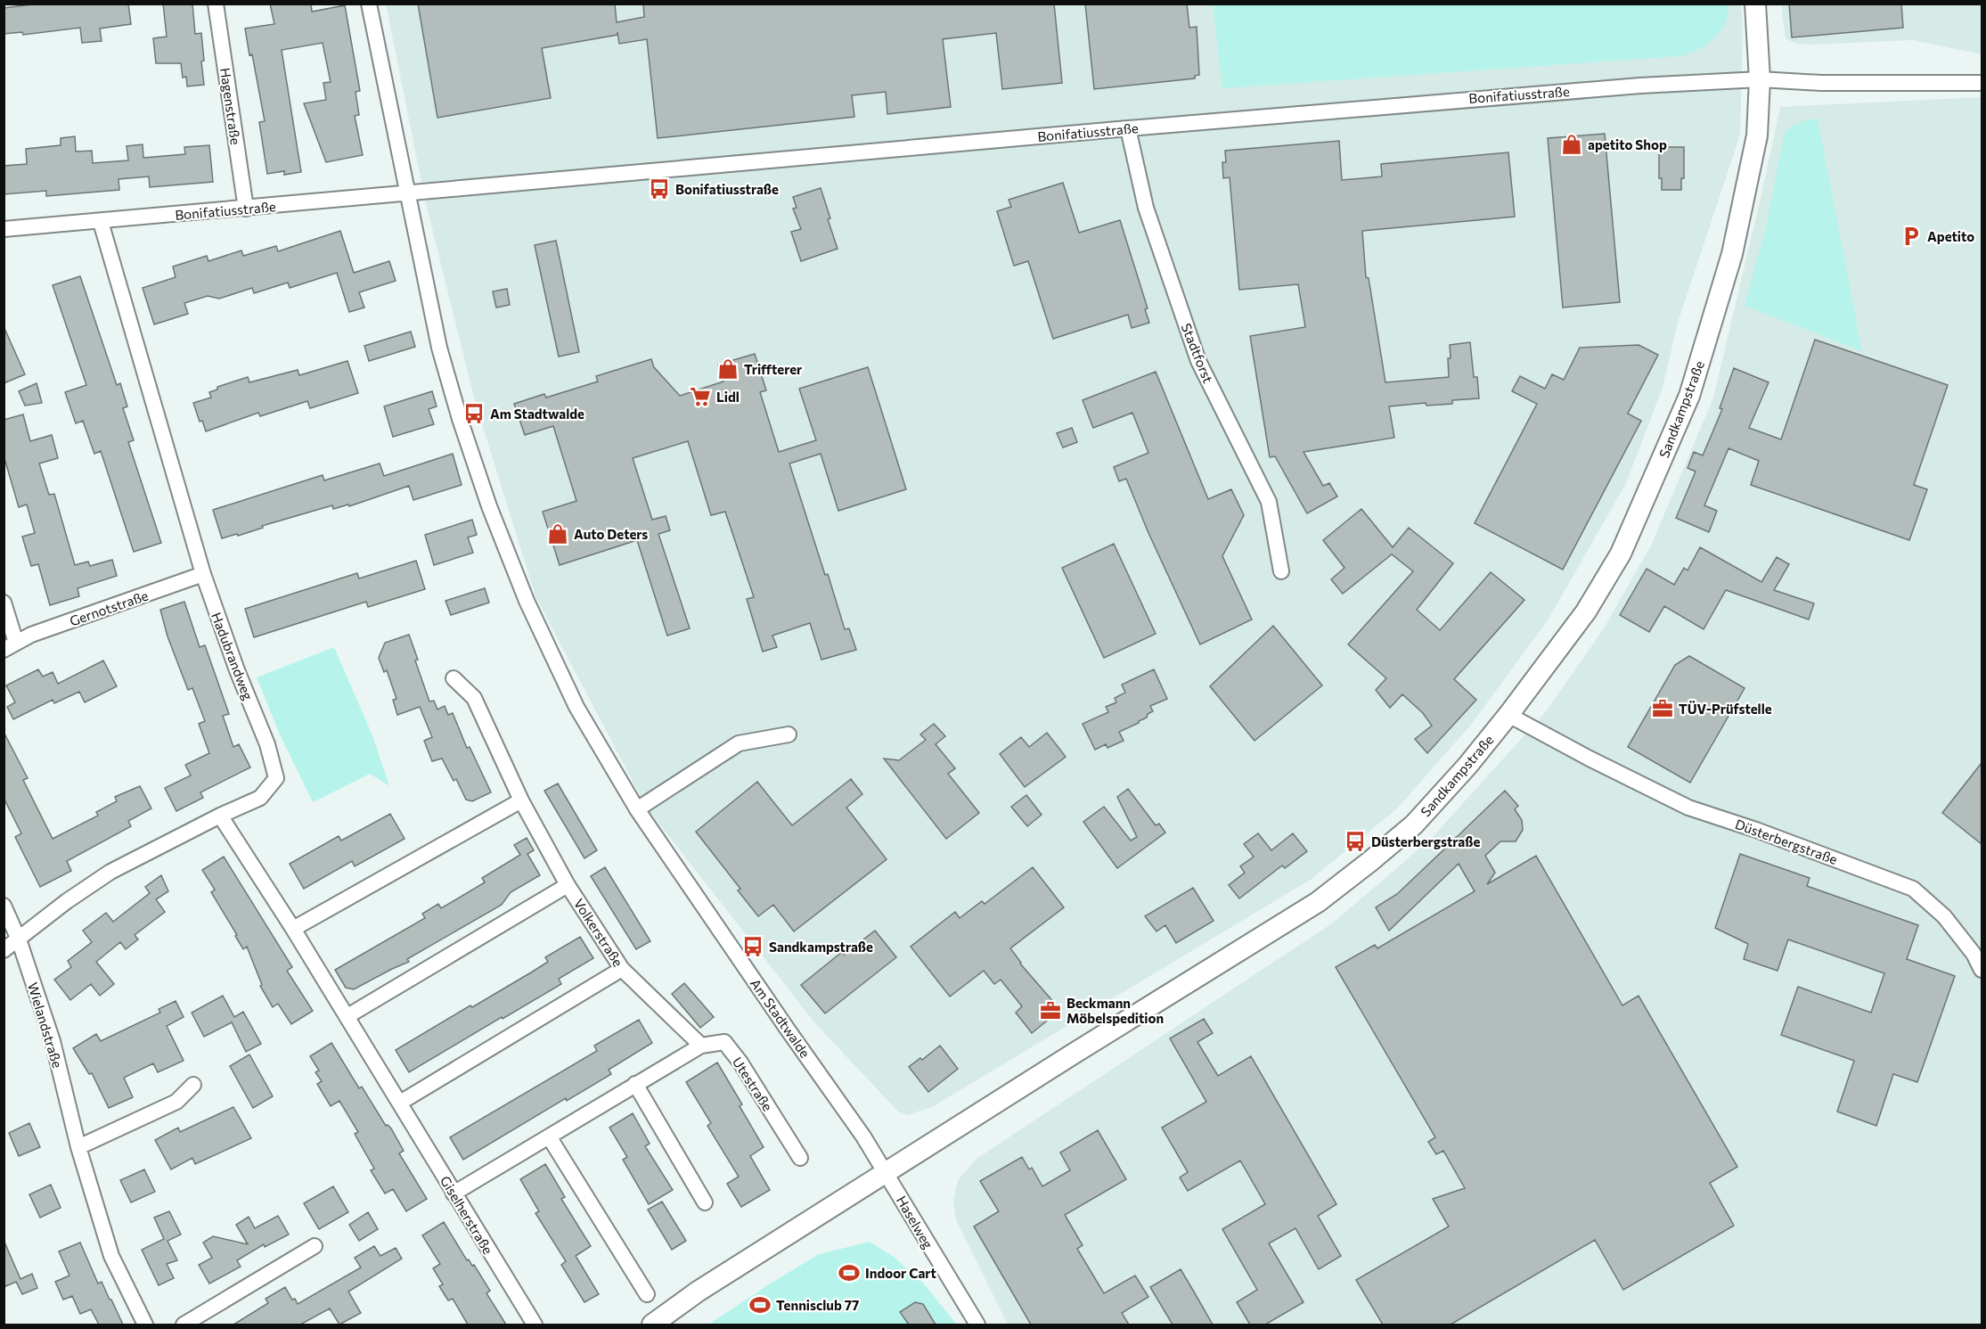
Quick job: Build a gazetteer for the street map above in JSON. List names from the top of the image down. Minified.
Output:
{"streets":{"street":["Bonifatiusstraße","Hagenstraße","Stadtforst","Sandkampstraße","Gernotstraße","Hadubrandweg","Düsterbergstraße","Volkerstraße","Am Stadtwalde","Wielandstraße","Utestraße","Giselherstraße","Haselweg"]},"crossings":[["Bonifatiusstraße","Hagenstraße"],["Bonifatiusstraße","Stadtforst"],["Bonifatiusstraße","Sandkampstraße"],["Bonifatiusstraße","Hadubrandweg"],["Bonifatiusstraße","Am Stadtwalde"],["Sandkampstraße","Düsterbergstraße"],["Sandkampstraße","Am Stadtwalde"],["Sandkampstraße","Haselweg"],["Gernotstraße","Hadubrandweg"],["Hadubrandweg","Wielandstraße"],["Hadubrandweg","Giselherstraße"],["Volkerstraße","Utestraße"],["Am Stadtwalde","Haselweg"],["Utestraße","Giselherstraße"]],"places":{"shop":["apetito Shop","Triffterer","Auto Deters"],"bus stop":["Bonifatiusstraße","Am Stadtwalde","Düsterbergstraße","Sandkampstraße"],"parking":["Apetito"],"supermarket":["Lidl"],"office":["TÜV-Prüfstelle","Beckmann Möbelspedition"],"sports":["Indoor Cart","Tennisclub 77"]}}
